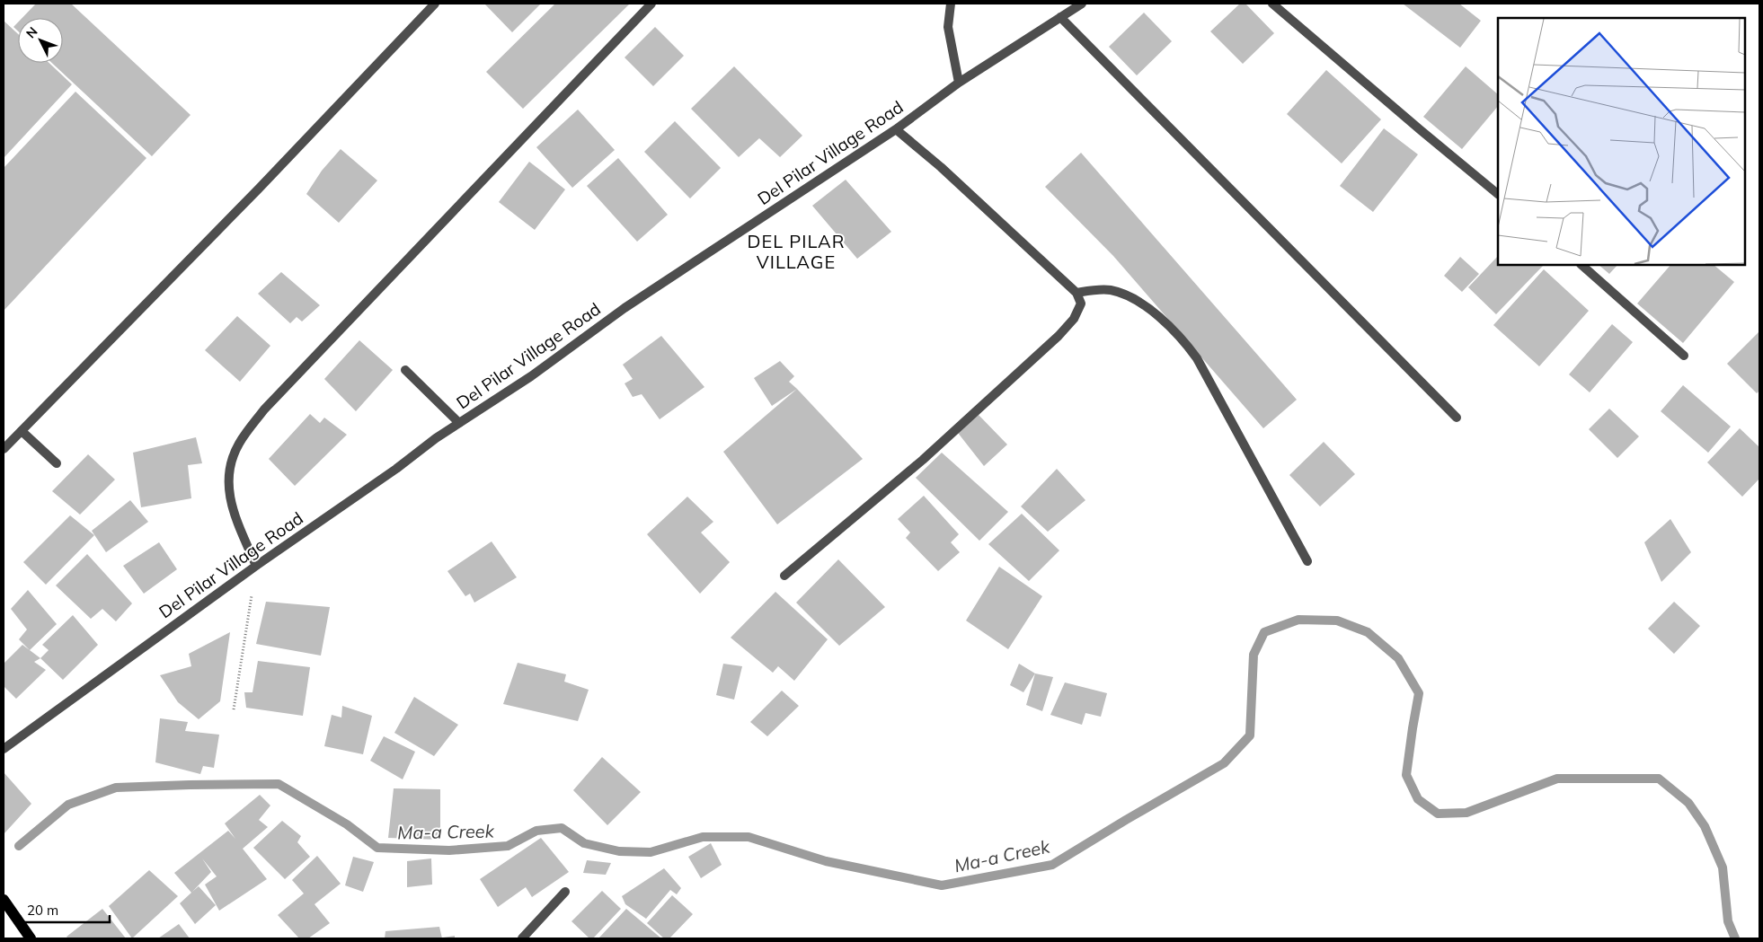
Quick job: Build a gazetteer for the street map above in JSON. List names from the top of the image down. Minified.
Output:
{"streets":{"street":["Del Pilar Village Road"]},"districts":["DEL PILAR VILLAGE"],"water":["Ma-a Creek"],"scale_bar":"20 m","north":"top left"}
